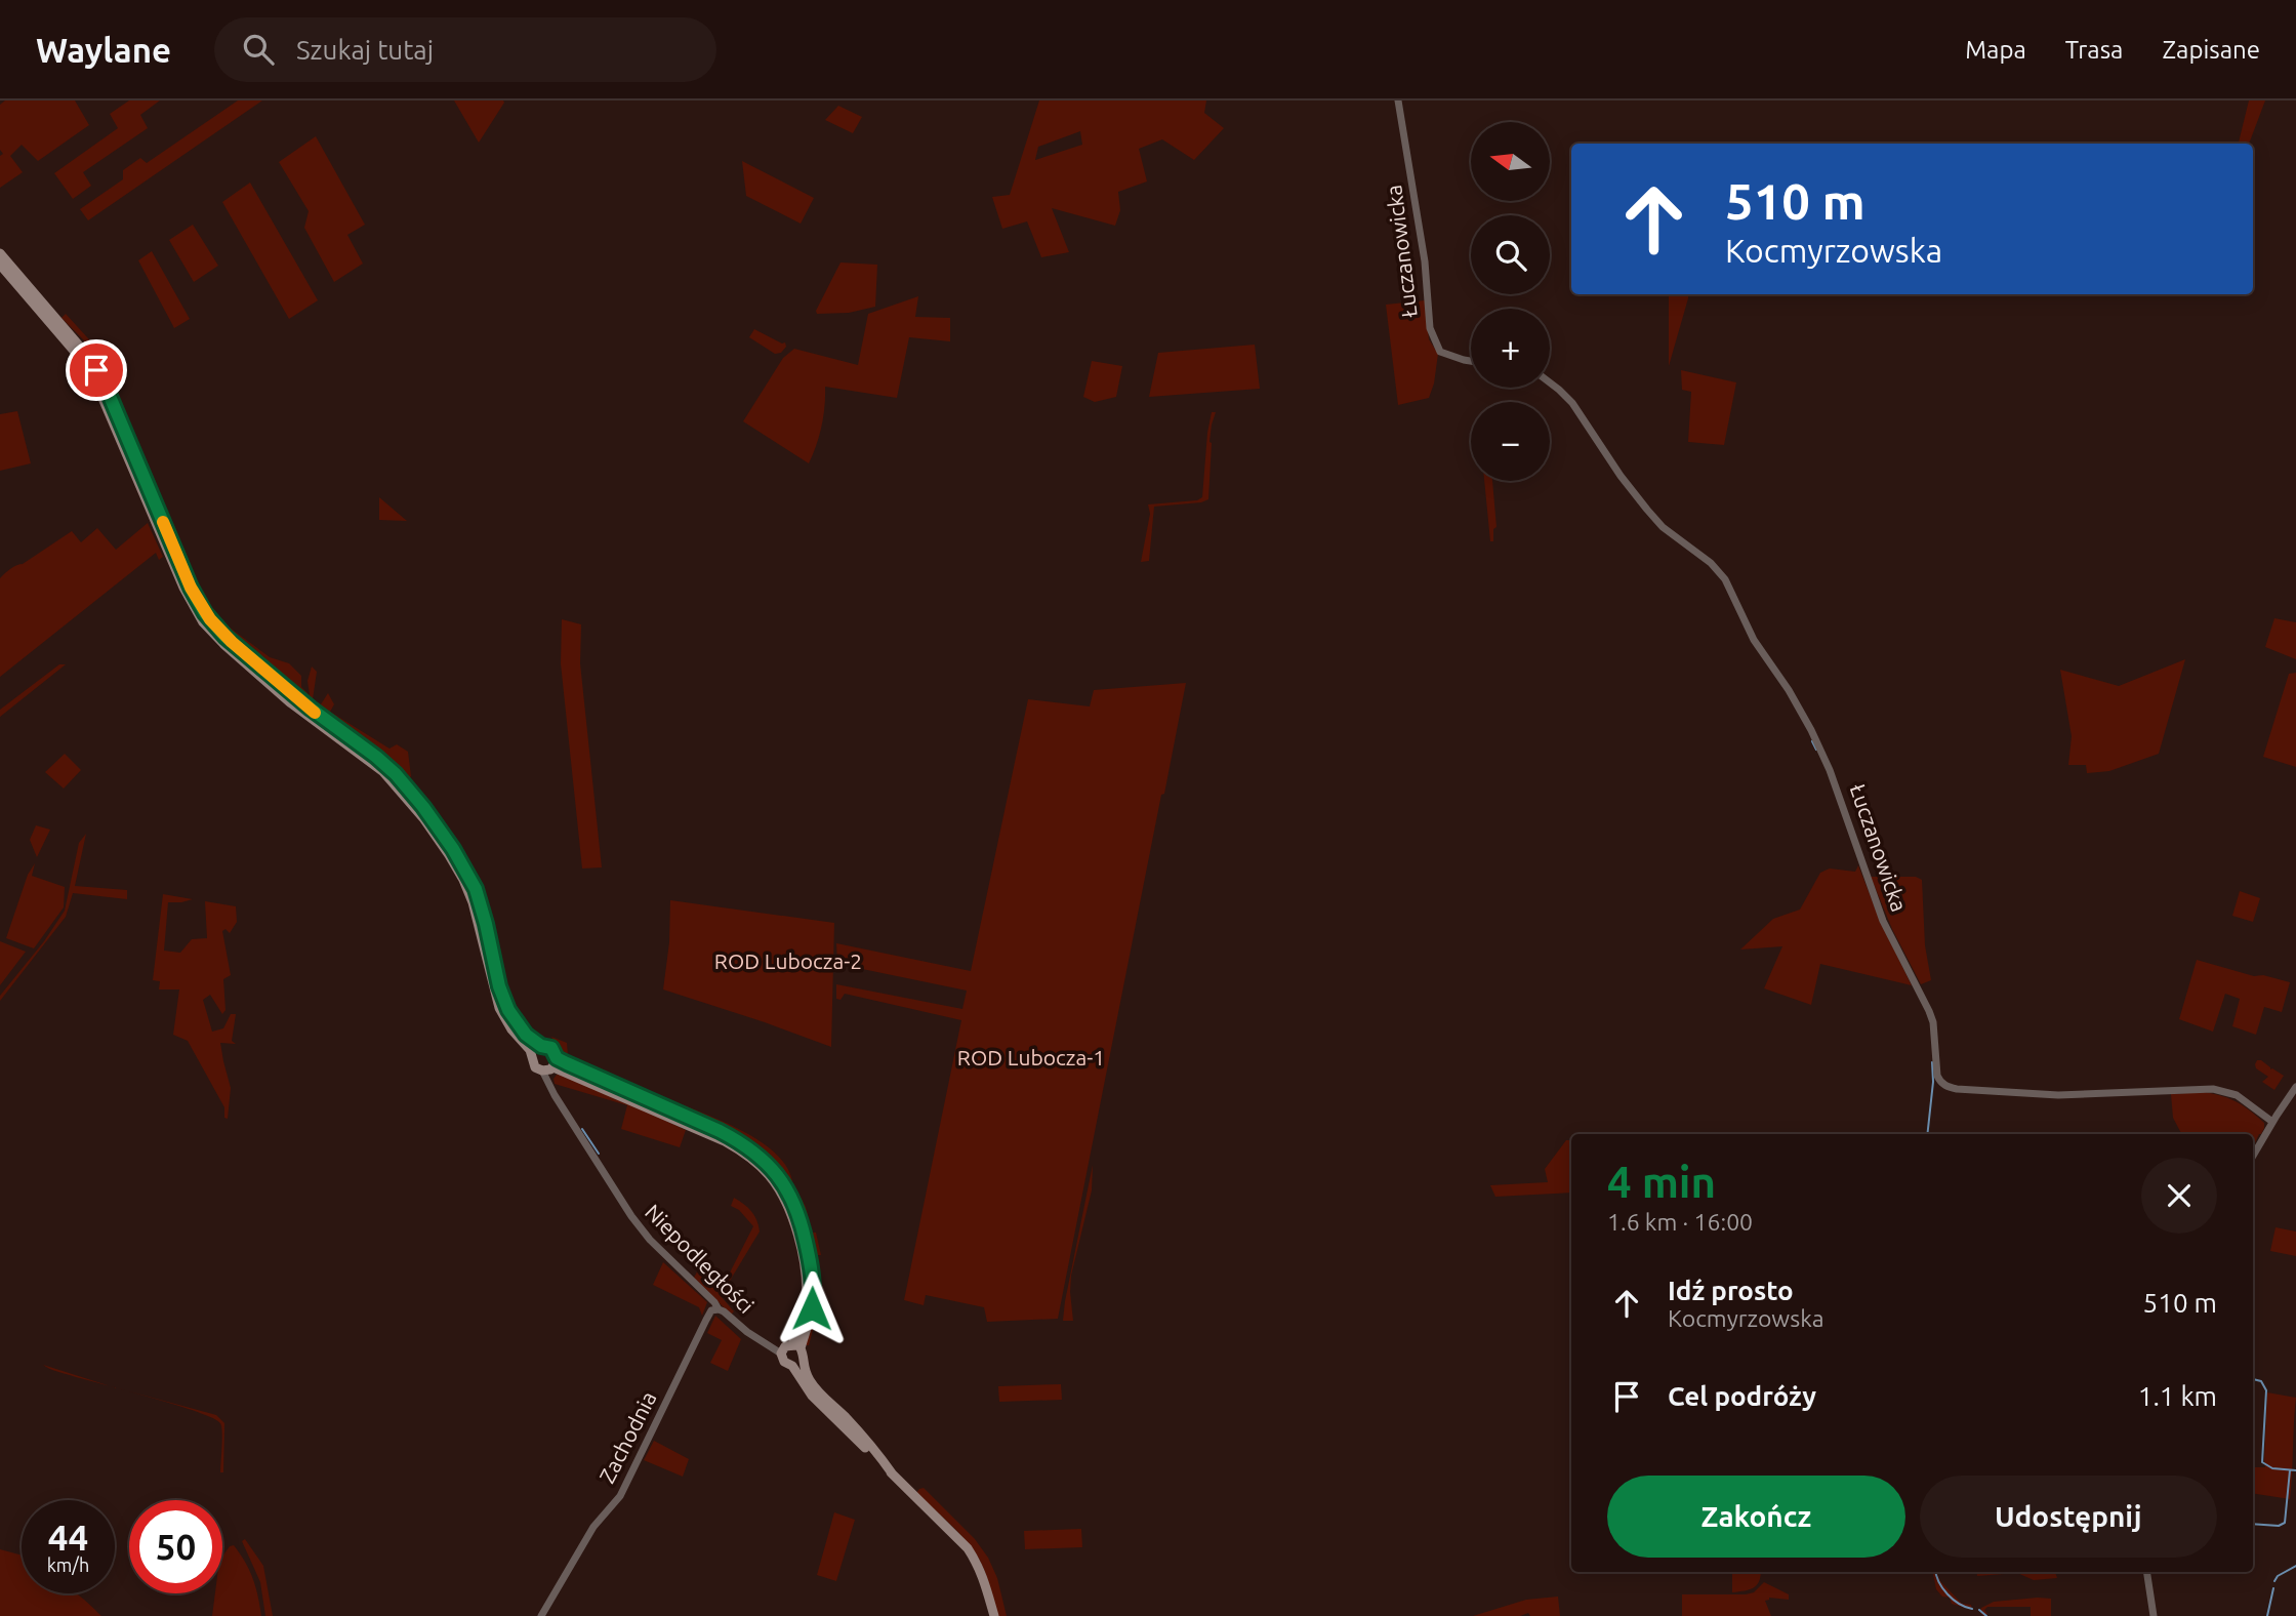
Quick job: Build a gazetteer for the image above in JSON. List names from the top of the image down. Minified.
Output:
{"streets":{"street":["Łuczanowicka","Niepodległości","Zachodnia"]},"crossings":[["Niepodległości","Zachodnia"]],"parks":["ROD Lubocza-2","ROD Lubocza-1"],"north":"left","page":{"header":"Waylane","search":"Szukaj tutaj","nav":["Mapa","Trasa","Zapisane"],"map_buttons":["+","−"],"turn":["510 m","Kocmyrzowska"],"heading":["4 min","1.6 km · 16:00"],"list":[{"name":"Idź prosto","note":"Kocmyrzowska","value":"510 m"},{"name":"Cel podróży","value":"1.1 km"}],"buttons":["Zakończ","Udostępnij"],"speed":"44 km/h","limit":"50"}}
